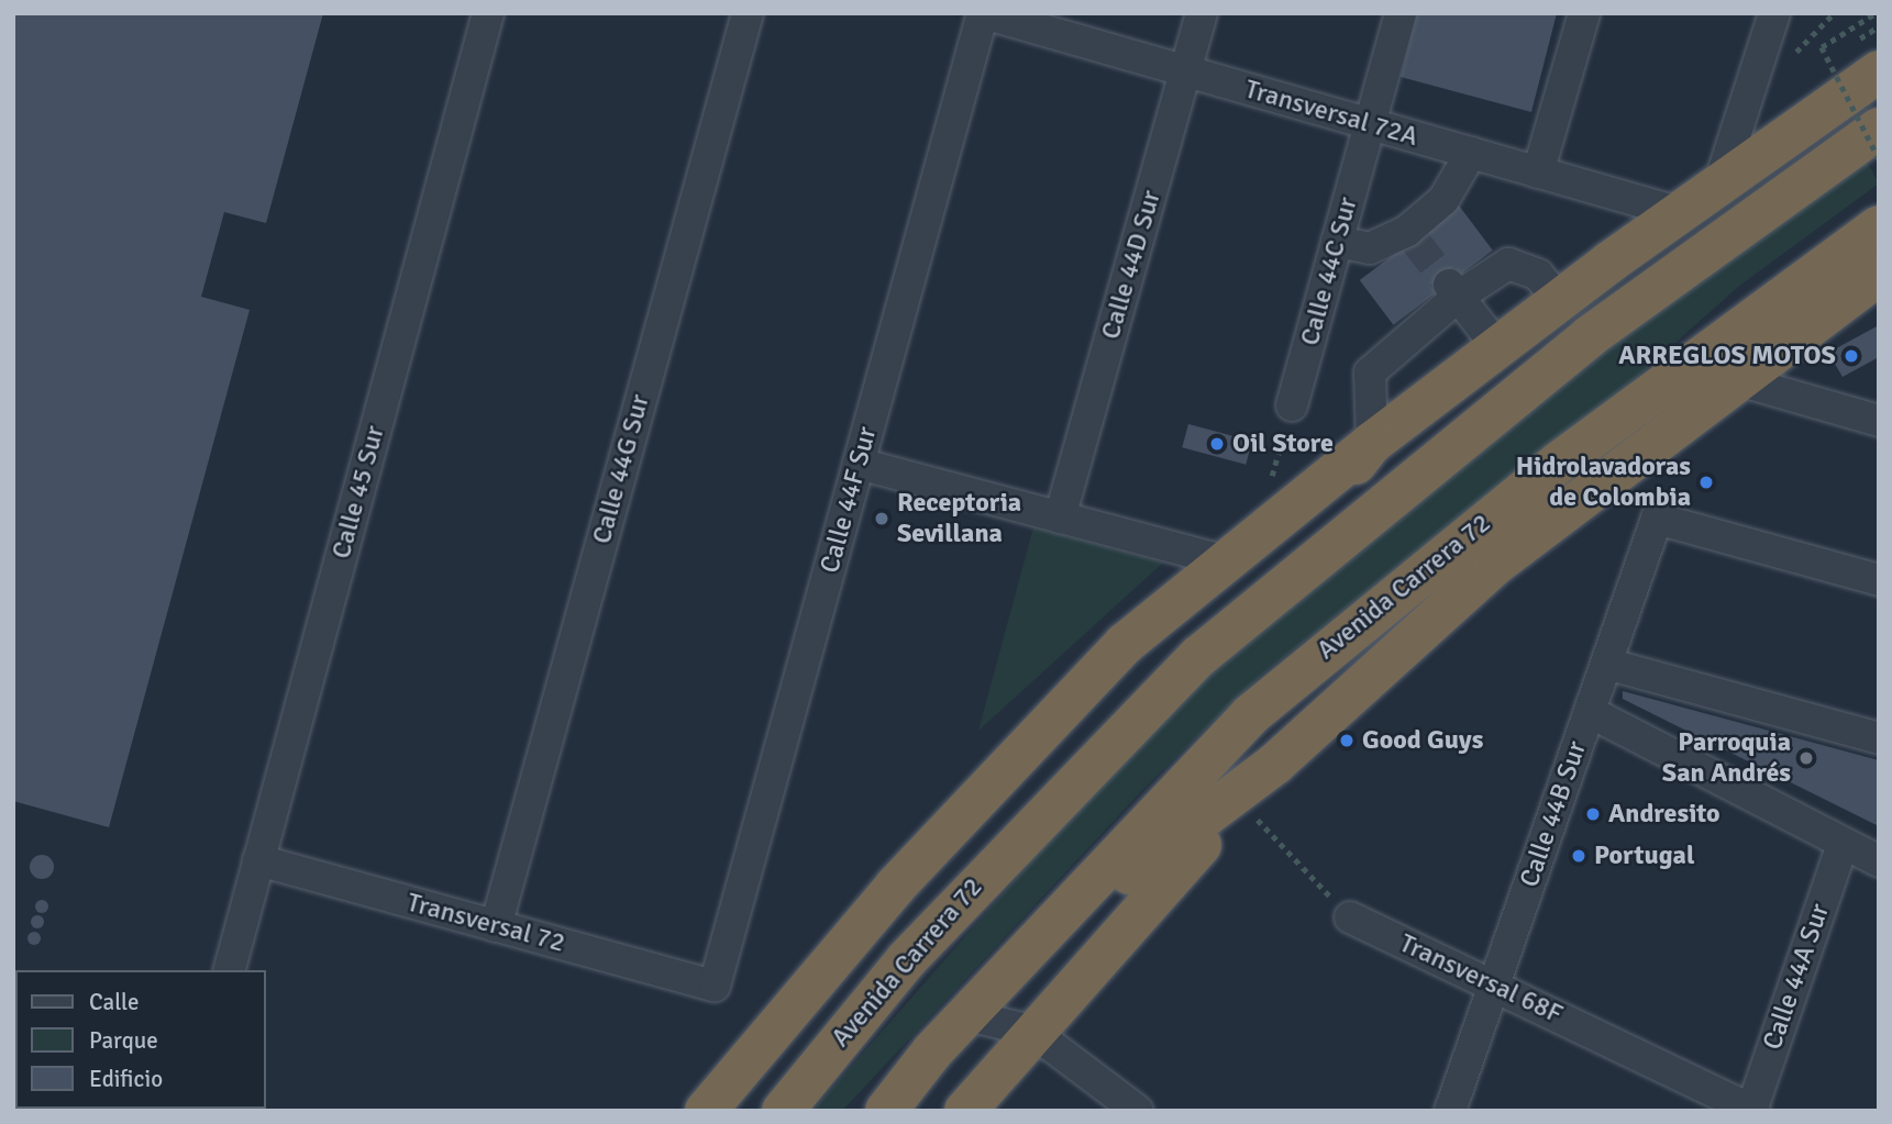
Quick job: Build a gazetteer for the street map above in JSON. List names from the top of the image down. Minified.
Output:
{"streets":{"highway":["Avenida Carrera 72"],"street":["Transversal 72A","Calle 44D Sur","Calle 44C Sur","Calle 44G Sur","Calle 45 Sur","Calle 44F Sur","Calle 44B Sur","Transversal 72","Calle 44A Sur","Transversal 68F"]},"crossings":[["Transversal 72A","Calle 44D Sur"],["Transversal 72A","Calle 44C Sur"],["Transversal 72A","Calle 44F Sur"],["Transversal 72A","Avenida Carrera 72"],["Calle 44G Sur","Transversal 72"],["Calle 45 Sur","Transversal 72"],["Calle 44F Sur","Transversal 72"],["Calle 44B Sur","Transversal 68F"],["Calle 44A Sur","Transversal 68F"]],"places":["ARREGLOS MOTOS","Oil Store","Hidrolavadoras de Colombia","Receptoria Sevillana","Good Guys","Parroquia San Andrés","Andresito","Portugal"],"legend":["Calle","Parque","Edificio"]}
